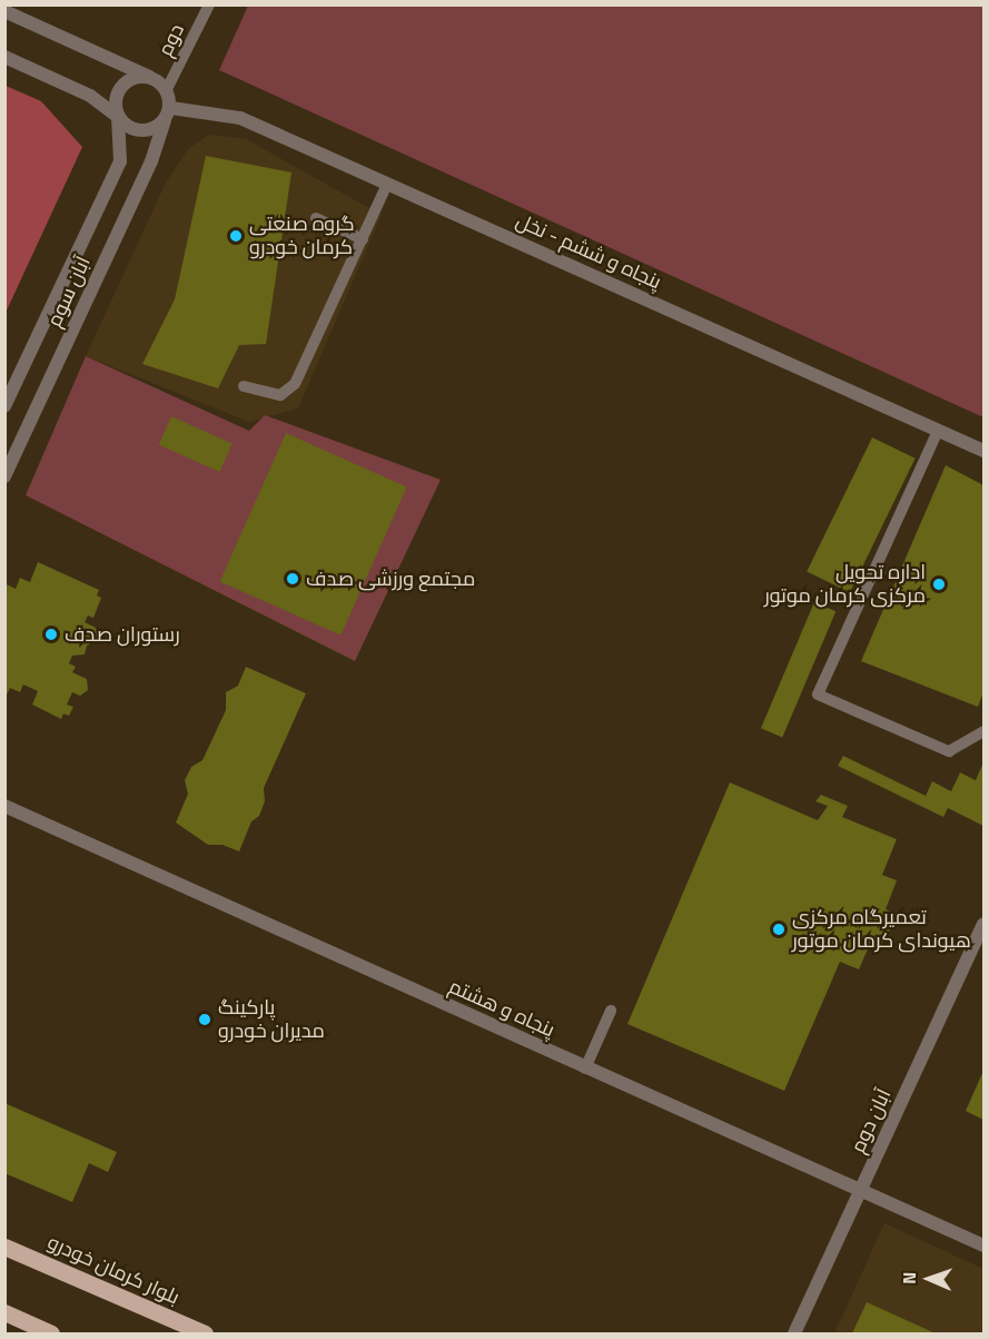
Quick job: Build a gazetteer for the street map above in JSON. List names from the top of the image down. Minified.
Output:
{"streets":{"main road":["بلوار کرمان خودرو"],"street":["پنجاه و ششم - نخل","آبان سوم","پنجاه و هشتم","آبان دوم"],"lane":["دوم"]},"crossings":[["دوم","پنجاه و ششم - نخل"],["دوم","آبان سوم"],["پنجاه و ششم - نخل","آبان سوم"],["پنجاه و هشتم","آبان دوم"]],"places":["گروه صنعتی کرمان خودرو","مجتمع ورزشی صدف","اداره تحویل مرکزی کرمان موتور","رستوران صدف","تعمیرگاه مرکزی هیوندای کرمان موتور","پارکینگ مدیران خودرو"],"north":"left"}
